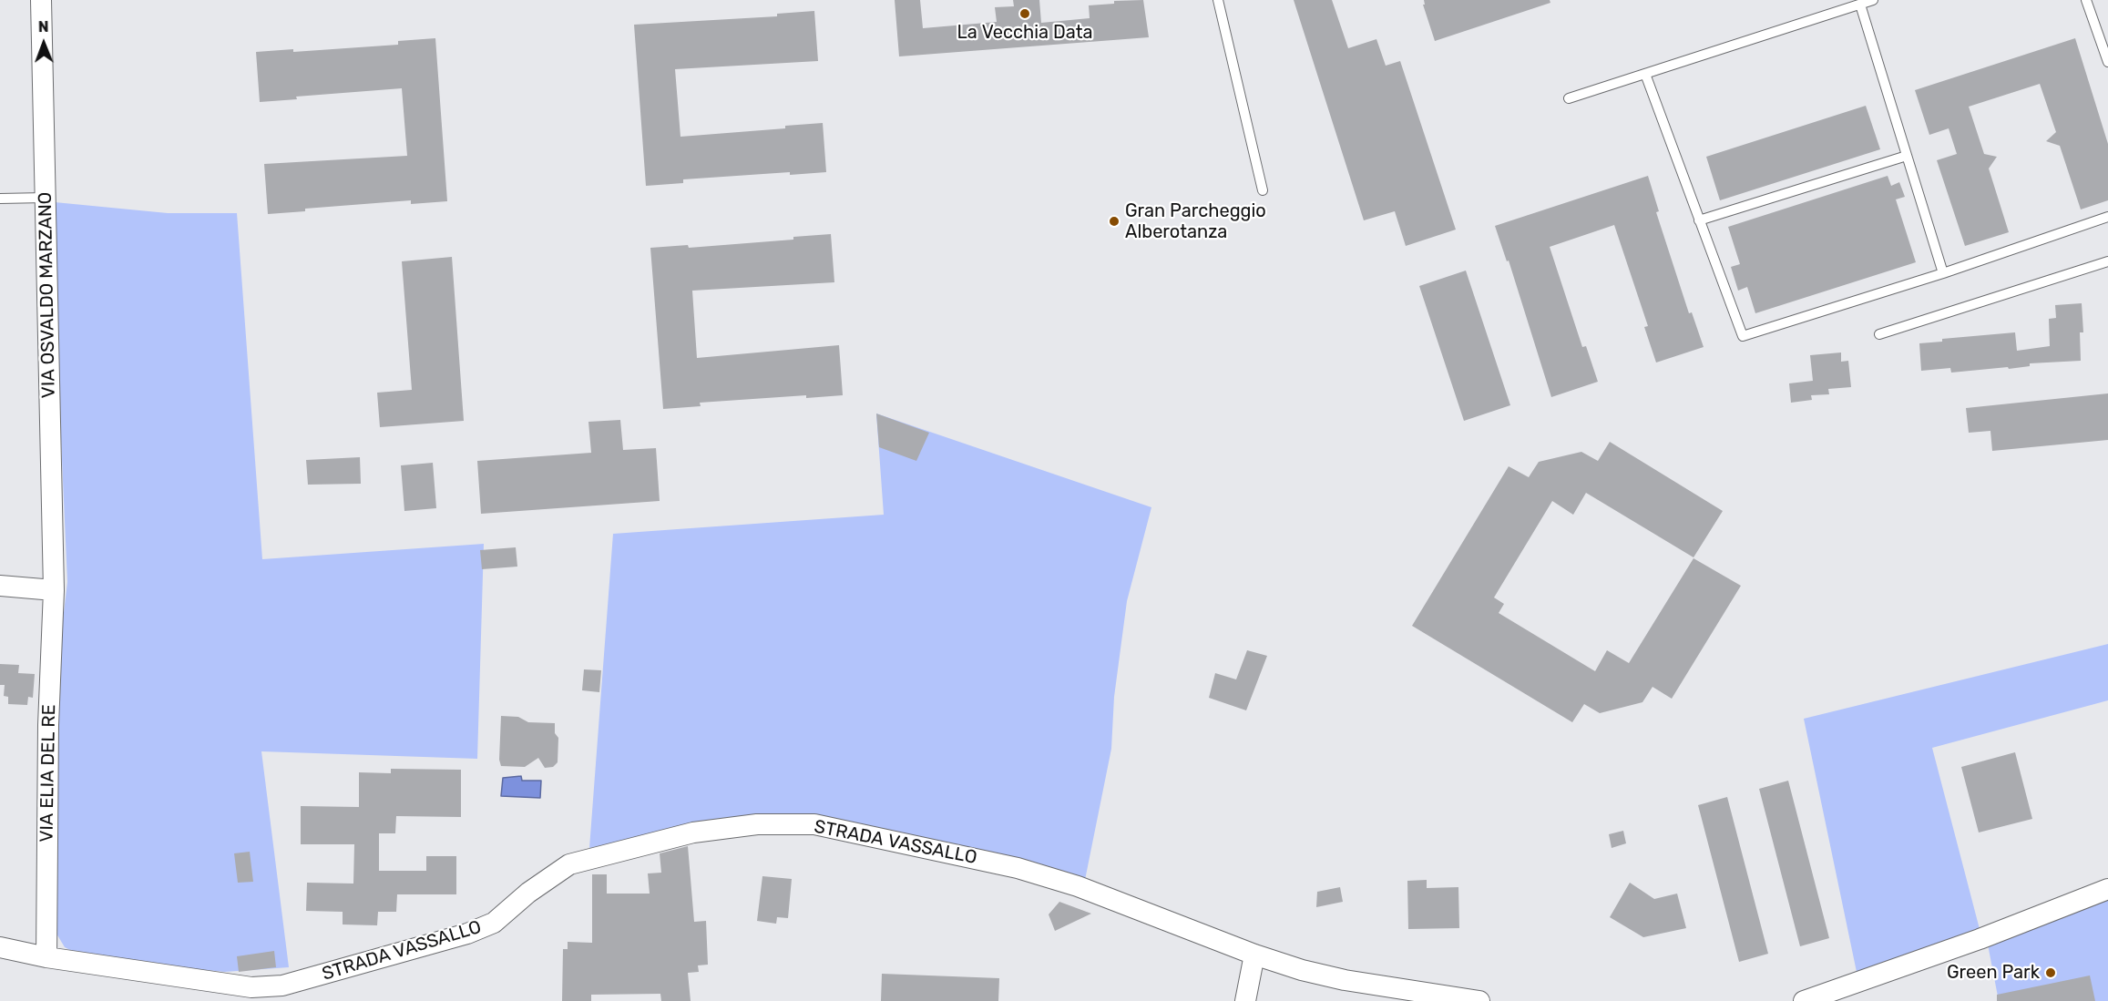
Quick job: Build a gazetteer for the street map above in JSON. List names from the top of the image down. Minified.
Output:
{"streets":{"street":["VIA OSVALDO MARZANO","VIA ELIA DEL RE","STRADA VASSALLO"]},"crossings":[["VIA OSVALDO MARZANO","VIA ELIA DEL RE"],["VIA ELIA DEL RE","STRADA VASSALLO"]],"places":["La Vecchia Data","Gran Parcheggio Alberotanza","Green Park"],"north":"top"}
